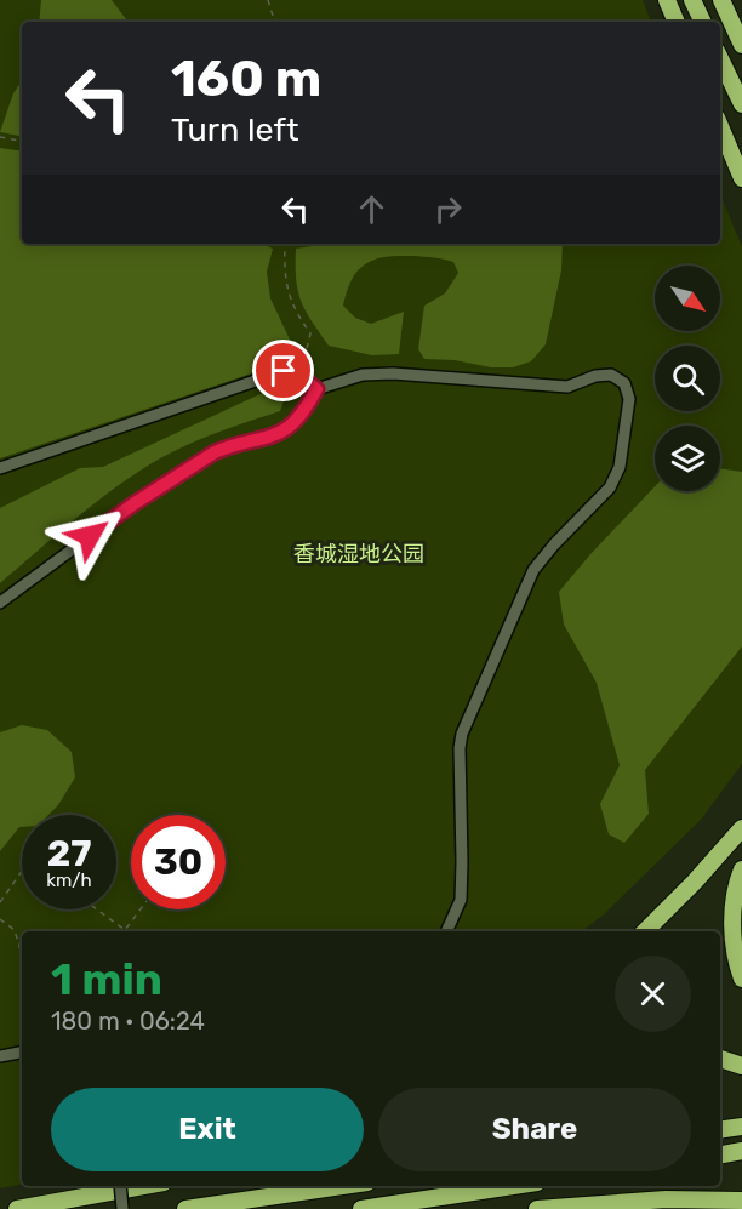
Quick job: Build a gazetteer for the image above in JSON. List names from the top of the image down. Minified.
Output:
{"parks":["香城湿地公园"],"north":"bottom right","page":{"turn":["160 m","Turn left"],"speed":"27 km/h","limit":"30","heading":["1 min","180 m · 06:24"],"buttons":["Exit","Share"]}}
